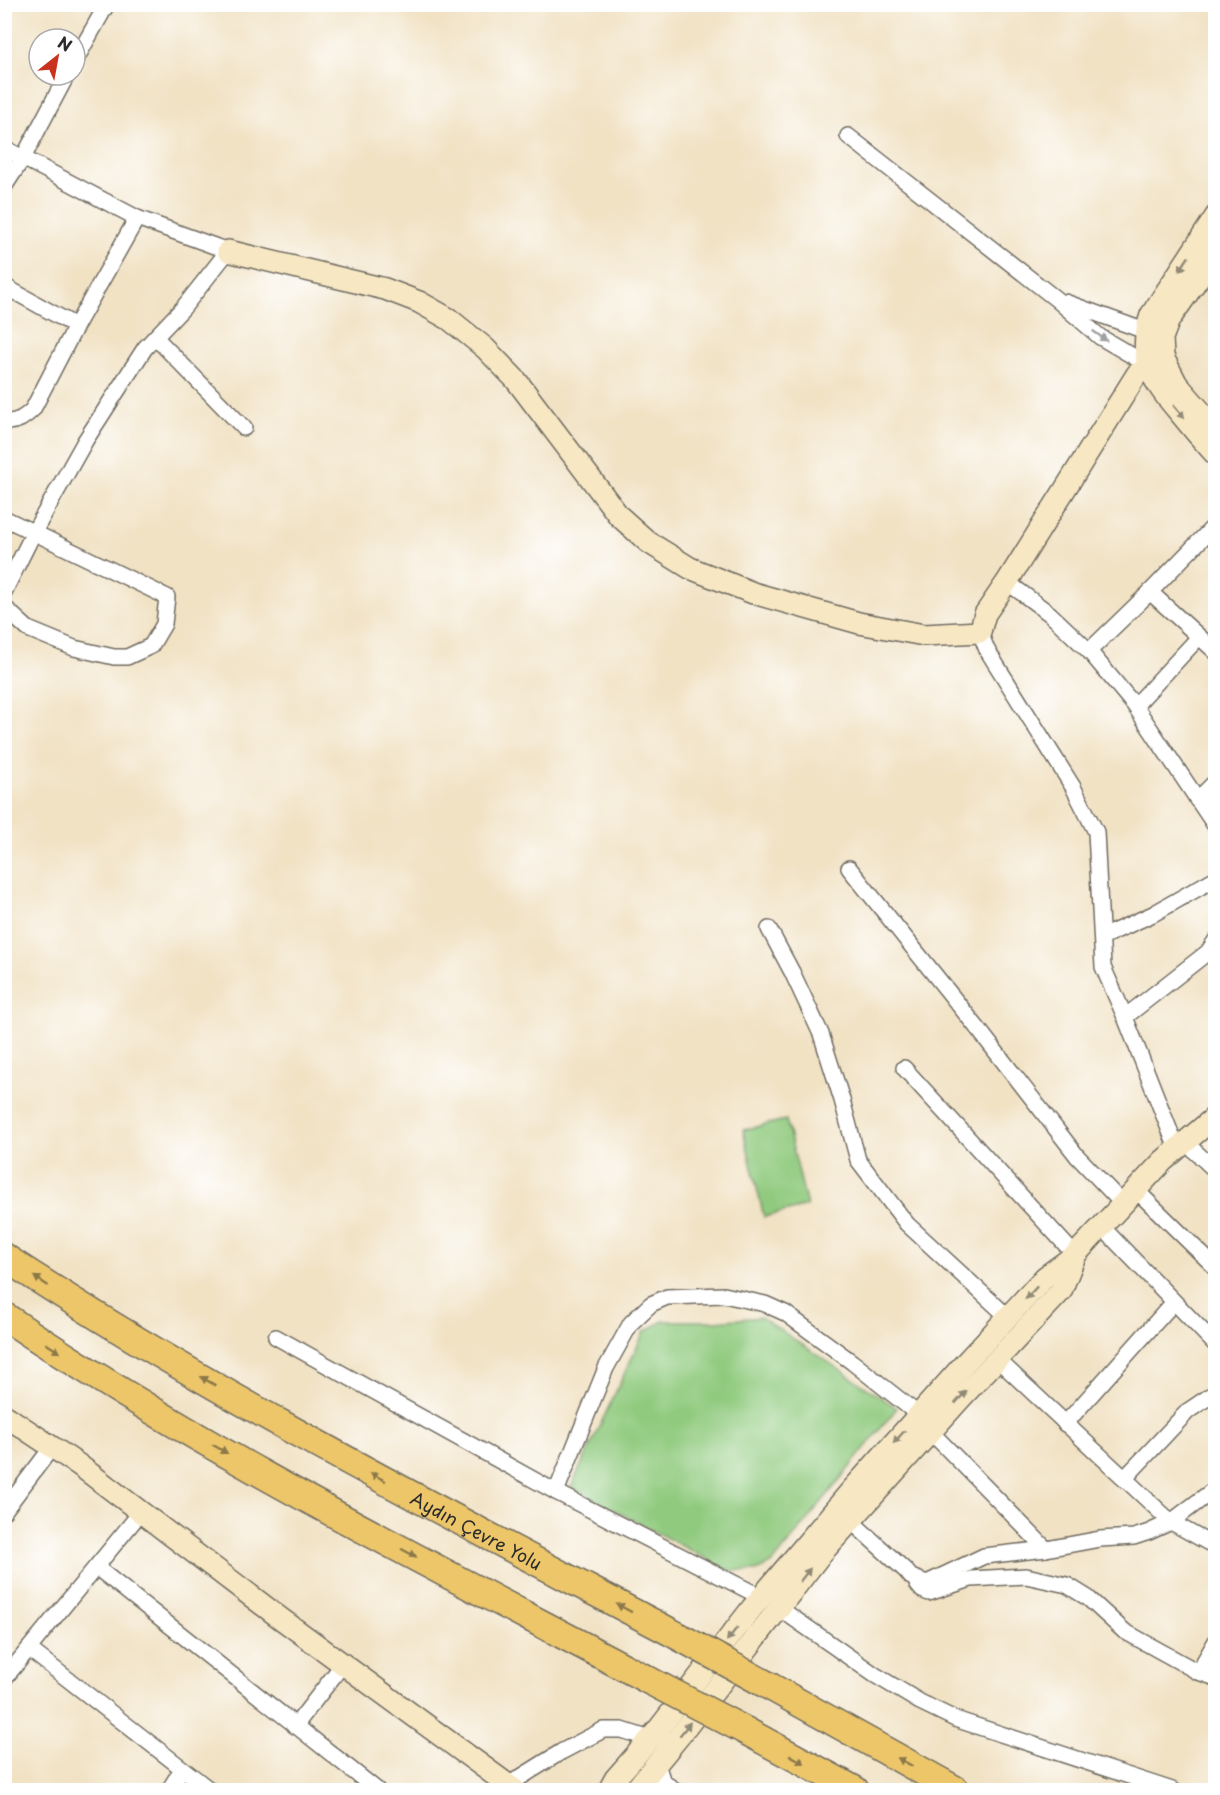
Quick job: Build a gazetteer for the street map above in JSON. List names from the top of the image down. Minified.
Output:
{"streets":{"highway":["Aydın Çevre Yolu"]},"north":"top right"}
